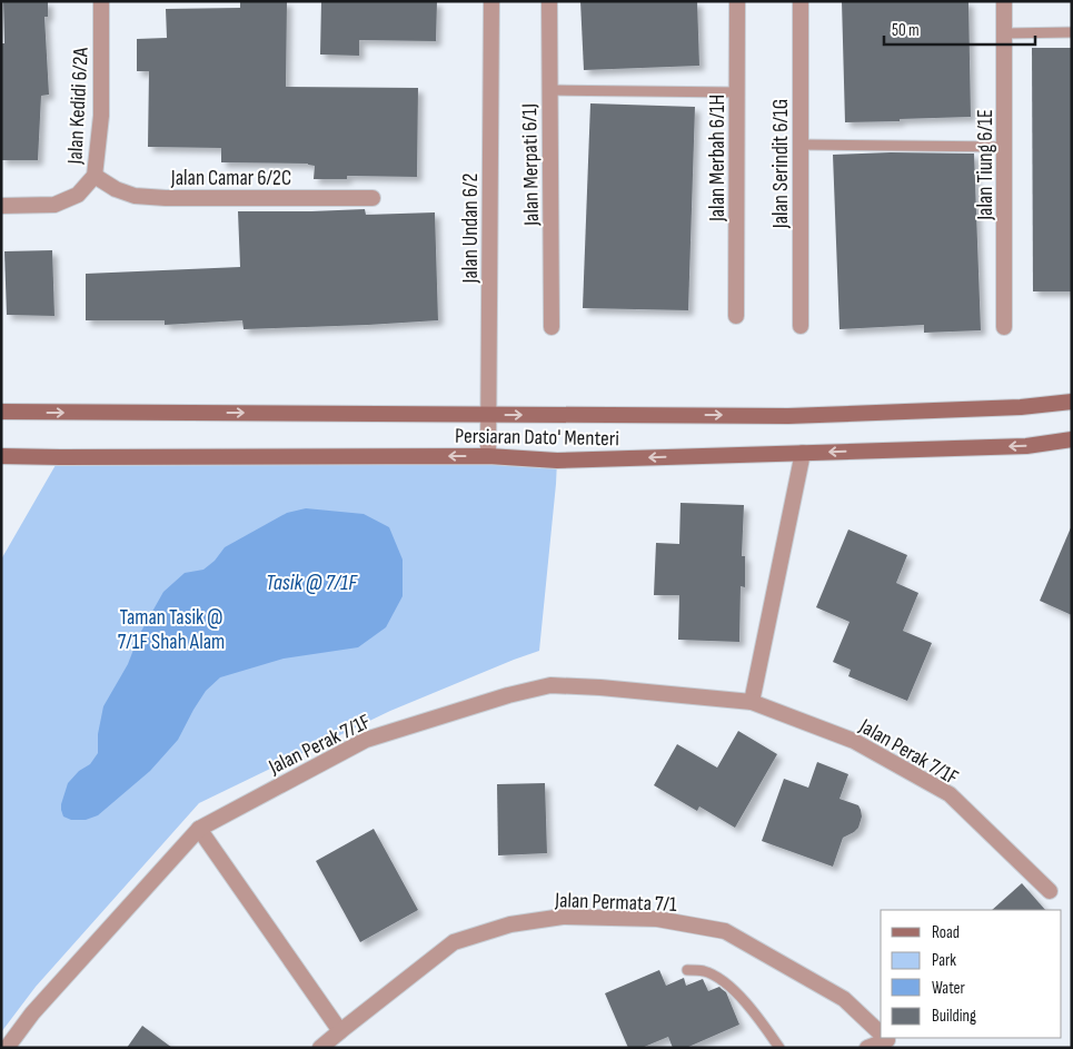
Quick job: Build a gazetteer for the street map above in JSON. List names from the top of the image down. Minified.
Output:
{"streets":{"main road":["Persiaran Dato' Menteri"],"street":["Jalan Kedidi 6/2A","Jalan Merbah 6/1H","Jalan Serindit 6/1G","Jalan Merpati 6/1J","Jalan Tiung 6/1E","Jalan Camar 6/2C","Jalan Undan 6/2","Jalan Perak 7/1F","Jalan Permata 7/1"]},"crossings":[["Jalan Kedidi 6/2A","Jalan Camar 6/2C"],["Jalan Undan 6/2","Persiaran Dato' Menteri"]],"water":["Tasik @ 7/1F"],"parks":["Taman Tasik @ 7/1F Shah Alam"],"legend":["Road","Park","Water","Building"],"scale_bar":"50 m"}
